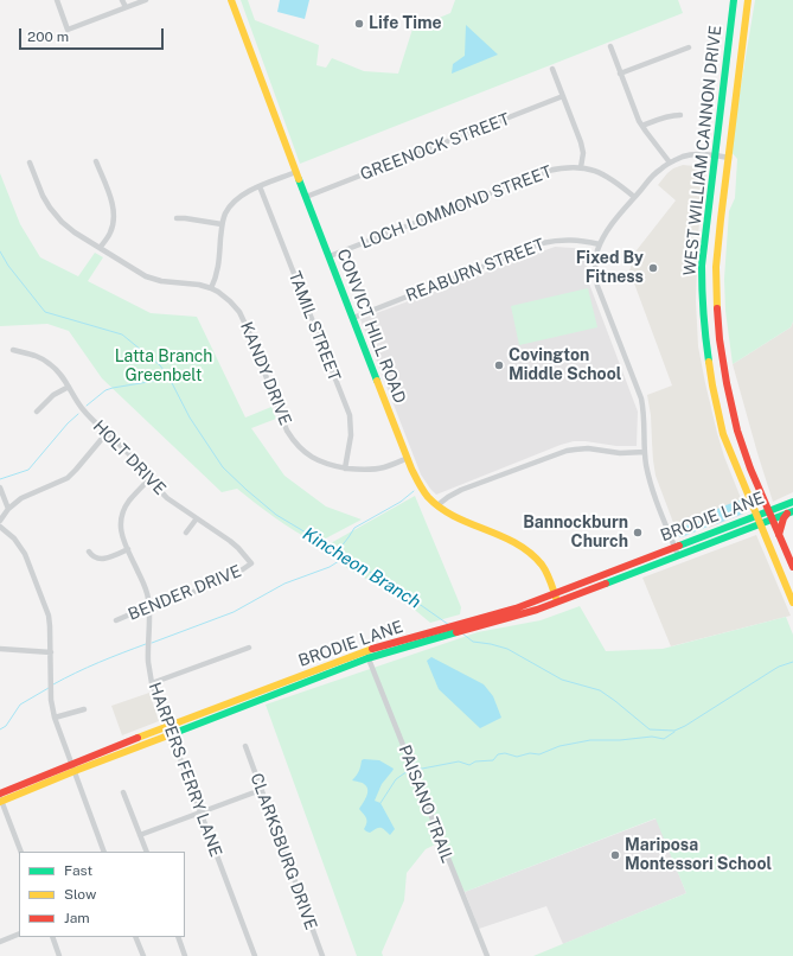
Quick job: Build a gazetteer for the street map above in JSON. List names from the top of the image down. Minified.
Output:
{"streets":{"main road":["WEST WILLIAM CANNON DRIVE","CONVICT HILL ROAD","BRODIE LANE"],"street":["GREENOCK STREET","LOCH LOMMOND STREET","REABURN STREET","TAMIL STREET","KANDY DRIVE","HOLT DRIVE","BENDER DRIVE","HARPERS FERRY LANE","PAISANO TRAIL","CLARKSBURG DRIVE"]},"crossings":[["GREENOCK STREET","CONVICT HILL ROAD"],["WEST WILLIAM CANNON DRIVE","BRODIE LANE"],["LOCH LOMMOND STREET","CONVICT HILL ROAD"],["REABURN STREET","CONVICT HILL ROAD"],["TAMIL STREET","KANDY DRIVE"],["CONVICT HILL ROAD","KANDY DRIVE"],["CONVICT HILL ROAD","BRODIE LANE"],["HOLT DRIVE","BENDER DRIVE"],["HOLT DRIVE","HARPERS FERRY LANE"],["BRODIE LANE","HARPERS FERRY LANE"],["BRODIE LANE","PAISANO TRAIL"],["BENDER DRIVE","HARPERS FERRY LANE"]],"water":["Kincheon Branch"],"parks":["Latta Branch Greenbelt"],"places":["Life Time","Fixed By Fitness","Covington Middle School","Bannockburn Church","Mariposa Montessori School"],"legend":["Fast","Slow","Jam"],"scale_bar":"200 m"}
